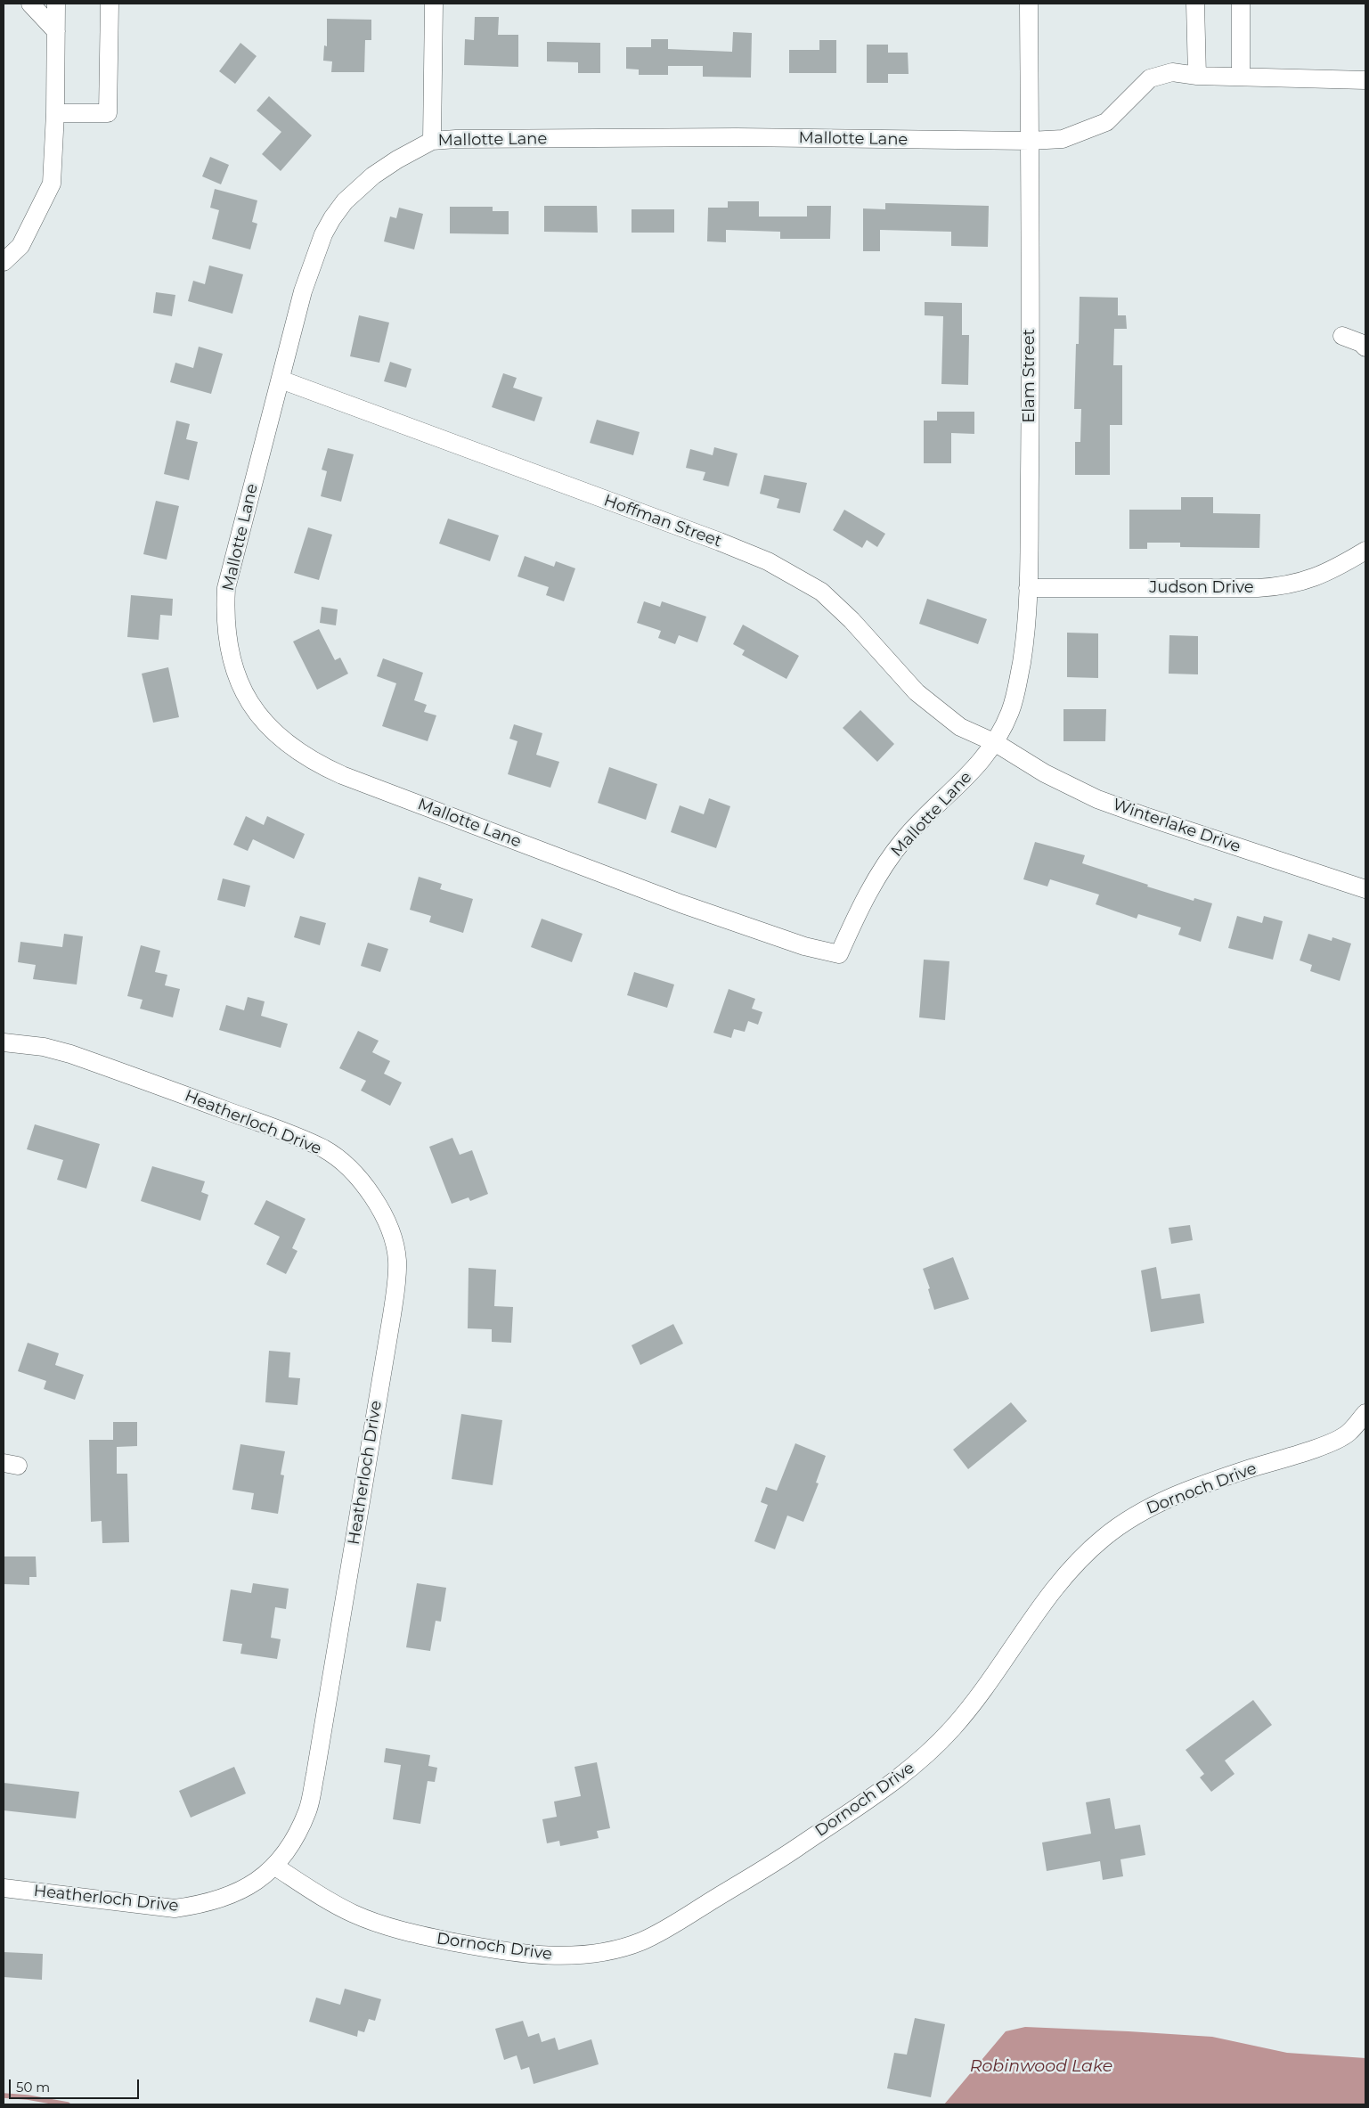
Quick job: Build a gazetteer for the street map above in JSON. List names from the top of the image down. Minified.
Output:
{"streets":{"street":["Mallotte Lane","Elam Street","Hoffman Street","Judson Drive","Winterlake Drive","Heatherloch Drive","Dornoch Drive"]},"crossings":[["Mallotte Lane","Elam Street"],["Mallotte Lane","Hoffman Street"],["Mallotte Lane","Winterlake Drive"],["Elam Street","Hoffman Street"],["Elam Street","Judson Drive"],["Elam Street","Winterlake Drive"],["Hoffman Street","Winterlake Drive"],["Heatherloch Drive","Dornoch Drive"]],"water":["Robinwood Lake"],"scale_bar":"50 m"}
